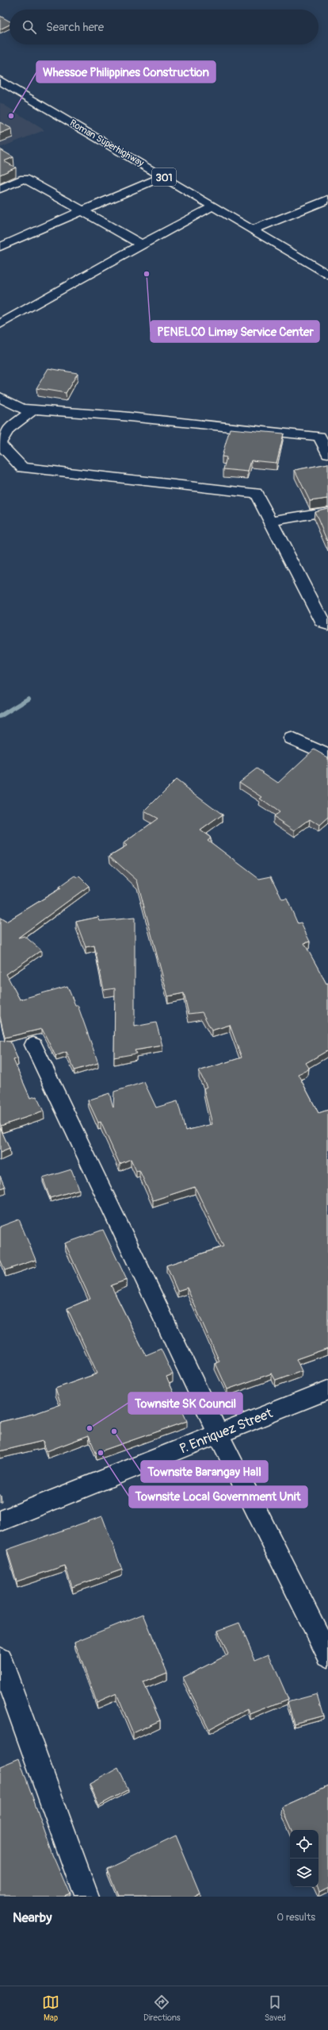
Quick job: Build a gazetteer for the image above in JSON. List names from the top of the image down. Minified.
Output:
{"streets":{"street":["Roman Superhighway","301","P. Enriquez Street"]},"places":["Whessoe Philippines Construction","PENELCO Limay Service Center","Townsite SK Council","Townsite Barangay Hall","Townsite Local Government Unit"],"page":{"search":"Search here","heading":["Nearby","0 results"],"nav":["Map","Directions","Saved"]}}
